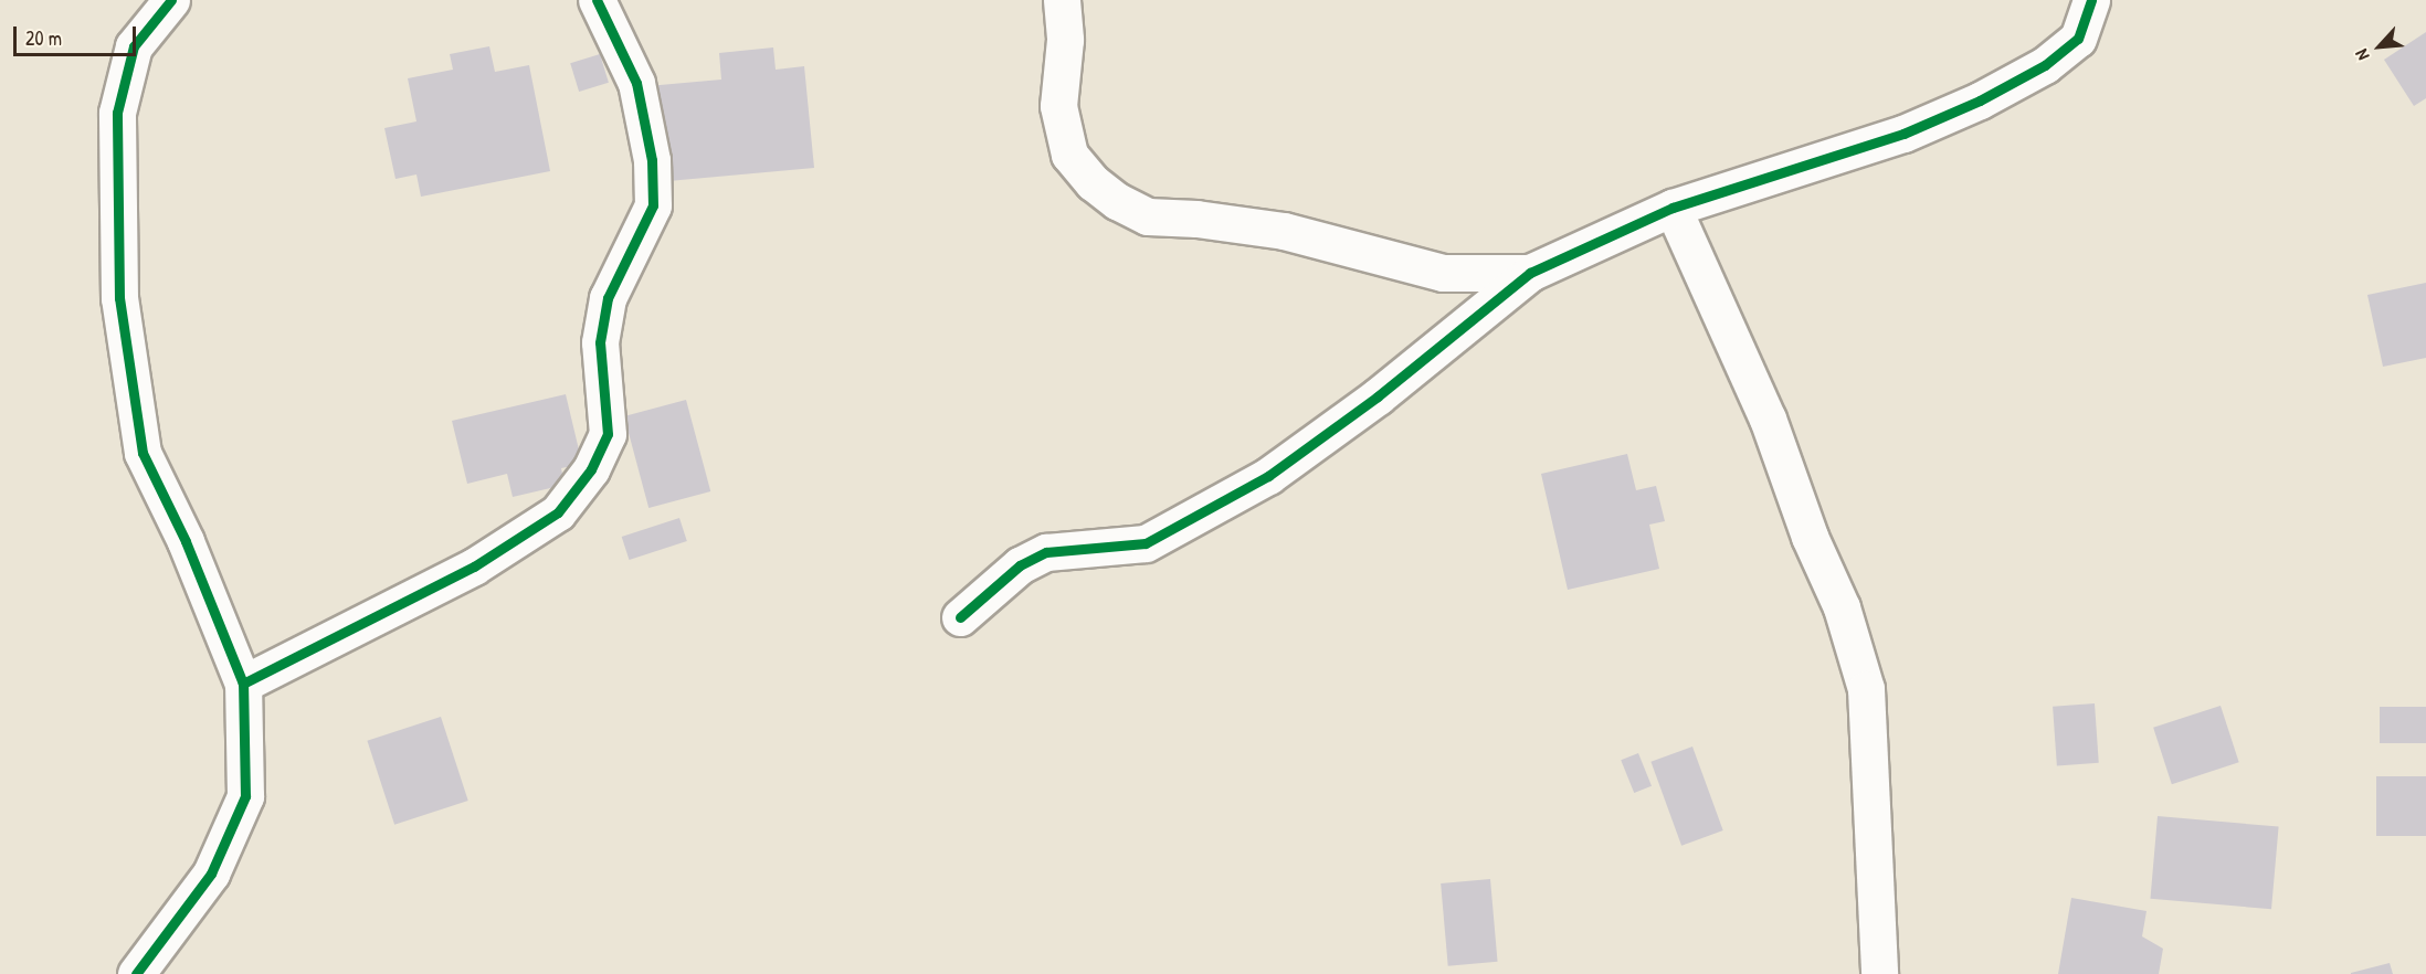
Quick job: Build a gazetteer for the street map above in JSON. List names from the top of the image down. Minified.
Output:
{"scale_bar":"20 m","north":"bottom left"}
